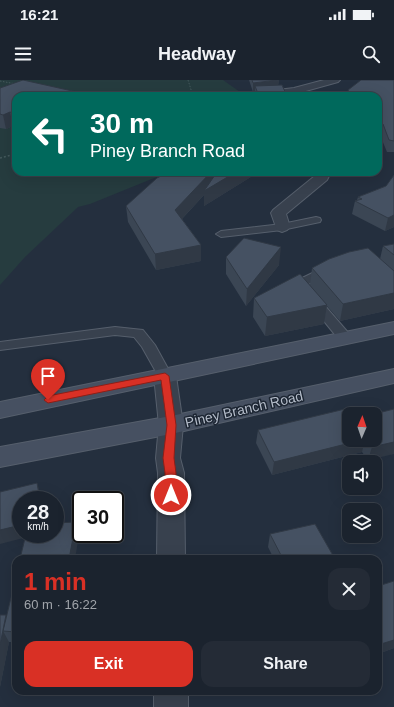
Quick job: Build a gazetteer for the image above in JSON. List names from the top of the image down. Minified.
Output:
{"streets":{"main road":["Piney Branch Road"]},"north":"top","page":{"status":"16:21","header":"Headway","turn":["30 m","Piney Branch Road"],"speed":"28 km/h","limit":"30","heading":["1 min","60 m · 16:22"],"buttons":["Exit","Share"]}}
